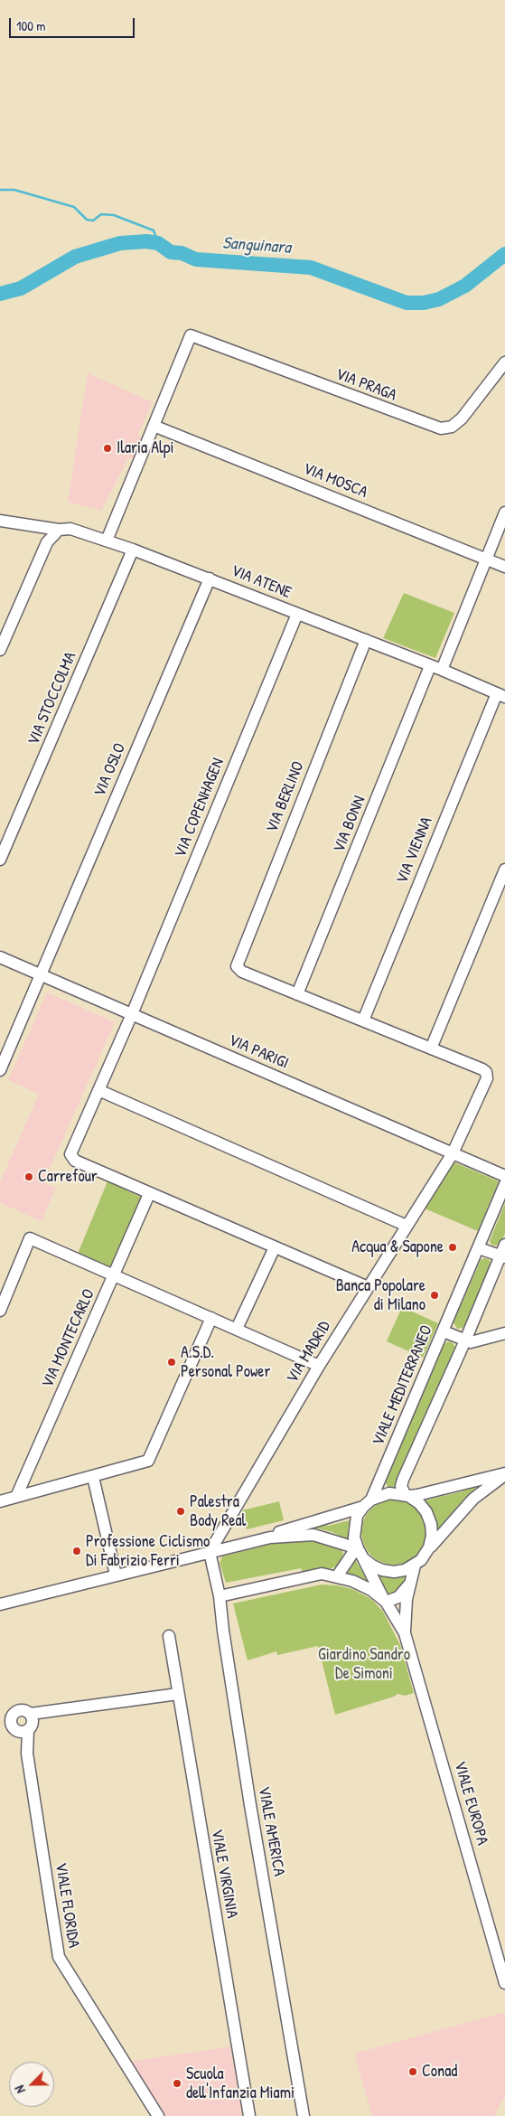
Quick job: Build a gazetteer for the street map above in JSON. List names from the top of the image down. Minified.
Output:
{"streets":{"street":["VIA PRAGA","VIA MOSCA","VIA ATENE","VIA STOCCOLMA","VIA OSLO","VIA BERLINO","VIA COPENHAGEN","VIA BONN","VIA VIENNA","VIA PARIGI","VIA MONTECARLO","VIA MADRID","VIALE MEDITERRANEO","VIALE EUROPA","VIALE AMERICA","VIALE VIRGINIA","VIALE FLORIDA"]},"crossings":[["VIA PRAGA","VIA MOSCA"],["VIA ATENE","VIA STOCCOLMA"],["VIA ATENE","VIA OSLO"],["VIA ATENE","VIA BERLINO"],["VIA ATENE","VIA COPENHAGEN"],["VIA ATENE","VIA BONN"],["VIA ATENE","VIA VIENNA"],["VIA OSLO","VIA PARIGI"],["VIA BERLINO","VIA BONN"],["VIA COPENHAGEN","VIA PARIGI"],["VIA COPENHAGEN","VIA MONTECARLO"],["VIA PARIGI","VIA MADRID"],["VIA MADRID","VIALE AMERICA"],["VIALE MEDITERRANEO","VIALE EUROPA"],["VIALE EUROPA","VIALE AMERICA"]],"water":["Sanguinara"],"parks":["Giardino Sandro De Simoni"],"places":["Ilaria Alpi","Carrefour","Acqua & Sapone","Banca Popolare di Milano","A.S.D. Personal Power","Palestra Body Real","Professione Ciclismo Di Fabrizio Ferri","Conad","Scuola dell'Infanzia Miami"],"scale_bar":"100 m","north":"bottom left"}
